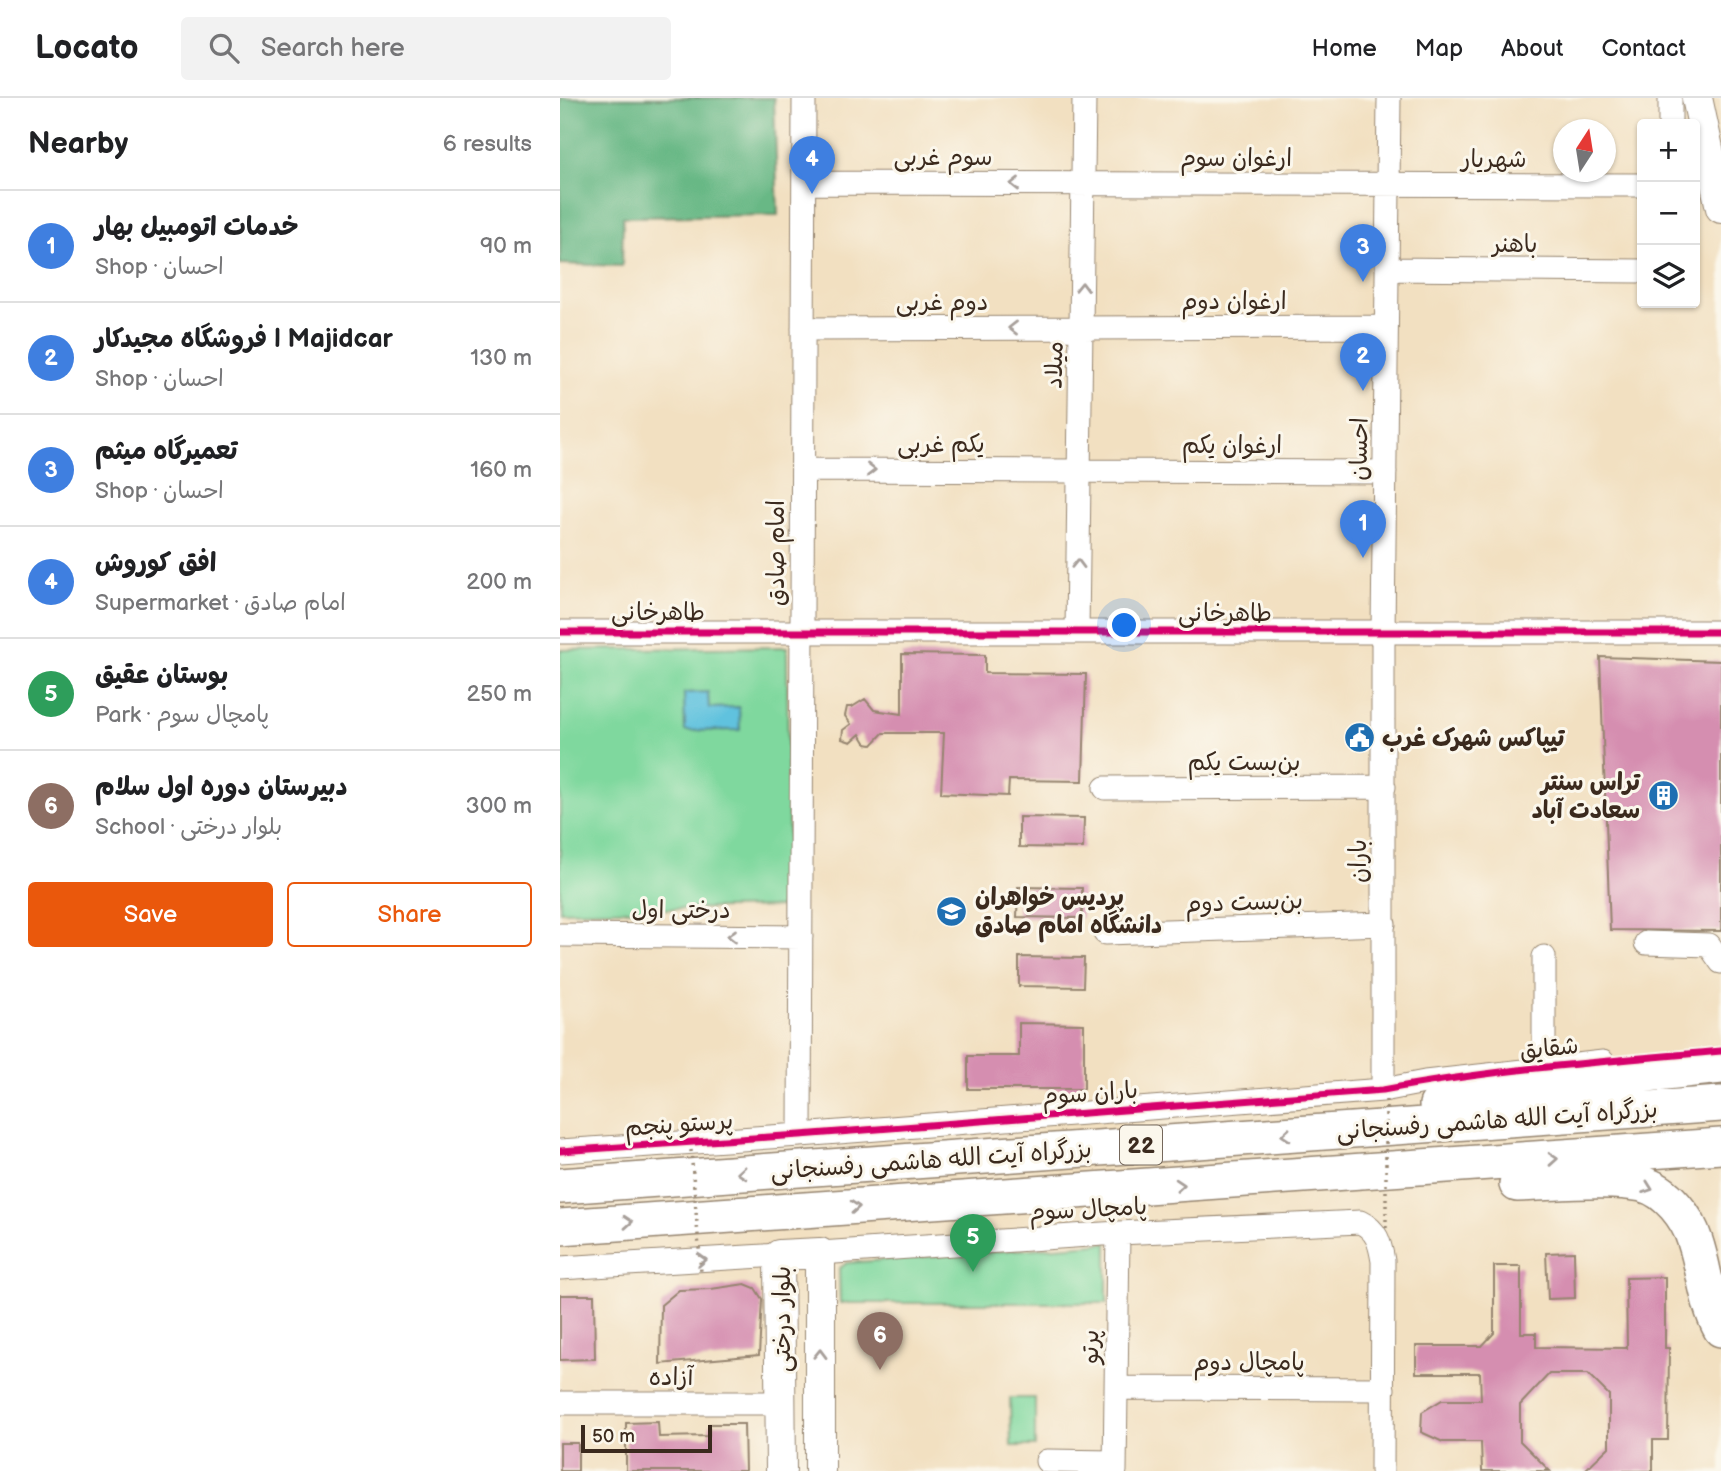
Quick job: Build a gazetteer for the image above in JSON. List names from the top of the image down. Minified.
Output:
{"streets":{"highway":["بزرگراه آیت الله هاشمی رفسنجانی","22"],"main road":["بلوار درختی"],"street":["سوم غربی","ارغوان سوم","شهریار","باهنر","ارغوان دوم","دوم غربی","میلاد","یکم غربی","ارغوان یکم","احسان","امام صادق","طاهرخانی","بن‌بست یکم","باران","بن‌بست دوم","درختی اول","شقایق","باران سوم","پرستو پنجم","پامچال سوم","پرتو","پامچال دوم","آزاده"]},"crossings":[["سوم غربی","ارغوان سوم"],["سوم غربی","میلاد"],["سوم غربی","امام صادق"],["ارغوان سوم","شهریار"],["ارغوان سوم","میلاد"],["ارغوان سوم","احسان"],["شهریار","احسان"],["باهنر","احسان"],["ارغوان دوم","دوم غربی"],["ارغوان دوم","میلاد"],["ارغوان دوم","احسان"],["دوم غربی","میلاد"],["دوم غربی","امام صادق"],["میلاد","یکم غربی"],["میلاد","ارغوان یکم"],["میلاد","طاهرخانی"],["یکم غربی","ارغوان یکم"],["یکم غربی","امام صادق"],["ارغوان یکم","احسان"],["احسان","طاهرخانی"],["احسان","باران"],["امام صادق","طاهرخانی"],["امام صادق","درختی اول"],["امام صادق","باران سوم"],["امام صادق","پرستو پنجم"],["طاهرخانی","باران"],["بن‌بست یکم","باران"],["باران","بن‌بست دوم"],["باران","شقایق"],["باران","باران سوم"],["شقایق","باران سوم"],["باران سوم","پرستو پنجم"],["پامچال سوم","بلوار درختی"],["پامچال سوم","پرتو"],["پامچال سوم","پامچال دوم"],["بلوار درختی","آزاده"],["پرتو","پامچال دوم"]],"one_way":["سوم غربی","دوم غربی","میلاد","یکم غربی","درختی اول"],"places":{"public building":["تیپاکس شهرک غرب"],"building":["تراس سنتر سعادت آباد"],"school or university":["پردیس خواهران دانشگاه امام صادق"]},"scale_bar":"50 m","north":"top","page":{"header":"Locato","search":"Search here","nav":["Home","Map","About","Contact"],"heading":["Nearby","6 results"],"map_buttons":["+","−"],"pins":["4","3","2","1","5","6"],"list":[{"mark":"1","name":"خدمات اتومبیل بهار","note":"Shop · احسان","value":"90 m"},{"mark":"2","name":"فروشگاه مجیدکار | Majidcar","note":"Shop · احسان","value":"130 m"},{"mark":"3","name":"تعمیرگاه میثم","note":"Shop · احسان","value":"160 m"},{"mark":"4","name":"افق کوروش","note":"Supermarket · امام صادق","value":"200 m"},{"mark":"5","name":"بوستان عقیق","note":"Park · پامچال سوم","value":"250 m"},{"mark":"6","name":"دبیرستان دوره اول سلام","note":"School · بلوار درختی","value":"300 m"}],"buttons":["Save","Share"],"scale":"50 m"}}
